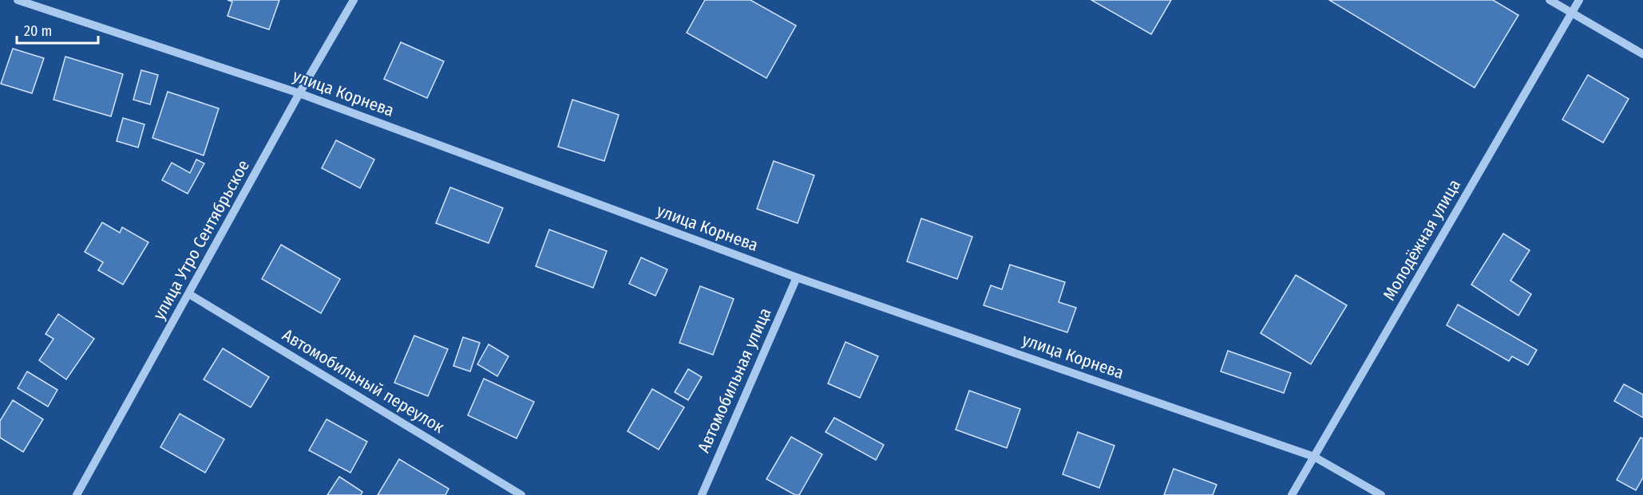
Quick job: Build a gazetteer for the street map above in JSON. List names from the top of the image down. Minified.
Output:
{"streets":{"street":["улица Корнева","улица Утро Сентябрьское","Молодёжная улица","Автомобильная улица","Автомобильный переулок"]},"crossings":[["улица Корнева","улица Утро Сентябрьское"],["улица Корнева","Молодёжная улица"],["улица Корнева","Автомобильная улица"],["улица Утро Сентябрьское","Автомобильный переулок"]],"scale_bar":"20 m"}
